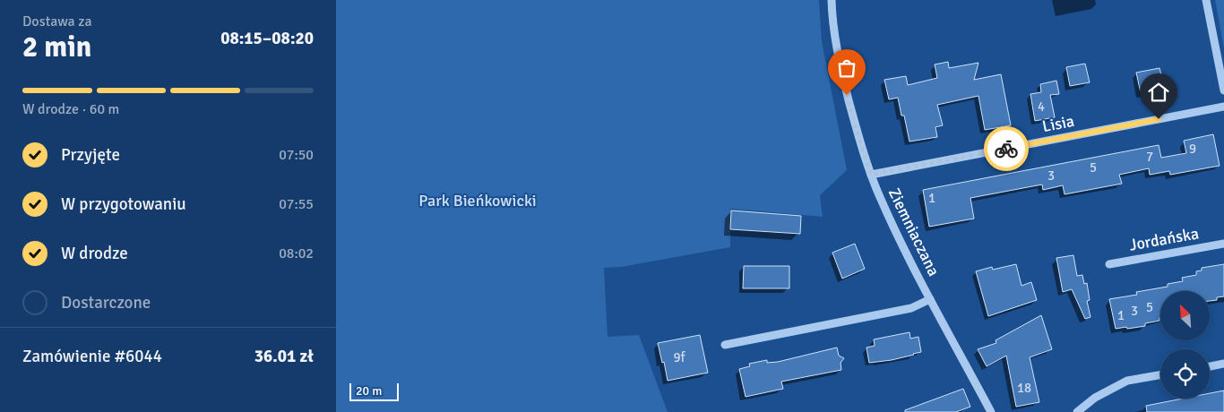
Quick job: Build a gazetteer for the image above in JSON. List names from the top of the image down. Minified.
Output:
{"streets":{"street":["Lisia","Ziemniaczana","Jordańska"]},"crossings":[["Lisia","Ziemniaczana"]],"parks":["Park Bieńkowicki"],"house_numbers":["4","9","7","5","3","1","5","3","1","9f","18"],"scale_bar":"20 m","north":"top left","page":{"heading":["2 min","Dostawa za","08:15–08:20"],"panel":["Zamówienie #6044","36.01 zł"],"bar":"W drodze · 60 m","list":[["Przyjęte","07:50"],["W przygotowaniu","07:55"],["W drodze","08:02"],"Dostarczone"],"scale":"20 m"}}
